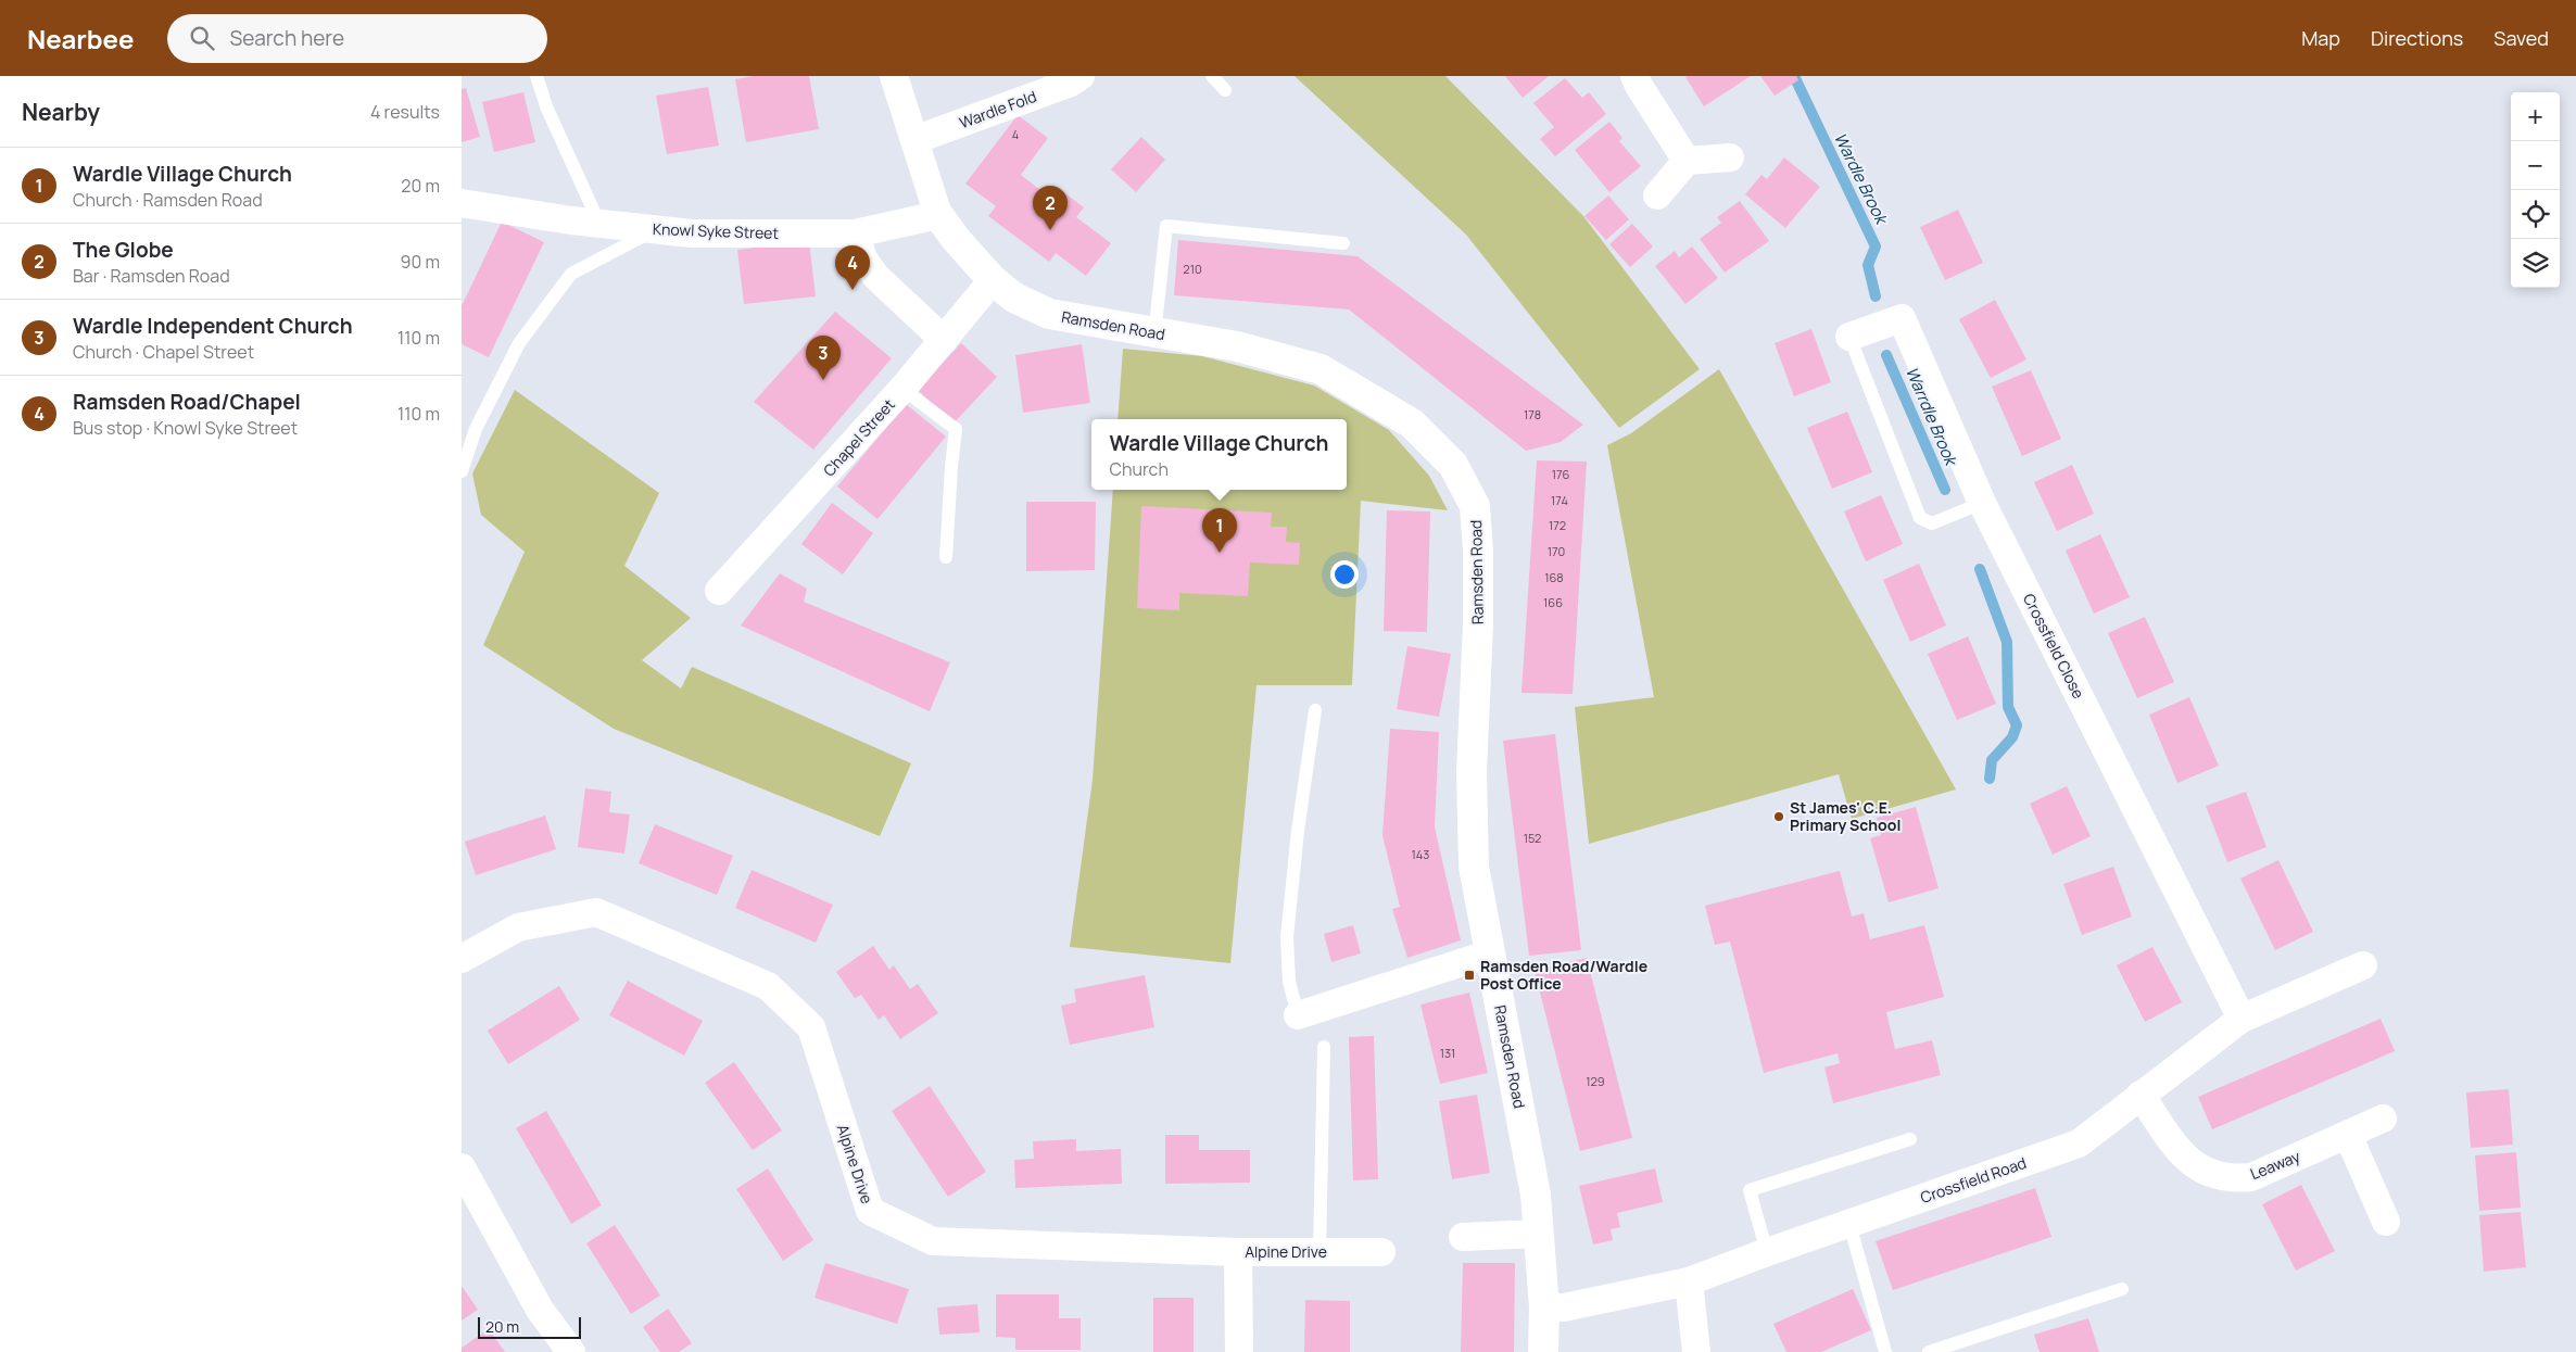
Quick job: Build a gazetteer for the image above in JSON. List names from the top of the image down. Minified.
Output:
{"streets":{"street":["Wardle Fold","Knowl Syke Street","Ramsden Road","Chapel Street","Crossfield Close","Alpine Drive","Leaway","Crossfield Road"]},"crossings":[["Wardle Fold","Ramsden Road"],["Knowl Syke Street","Ramsden Road"],["Ramsden Road","Chapel Street"],["Ramsden Road","Crossfield Road"],["Crossfield Close","Crossfield Road"],["Leaway","Crossfield Road"]],"water":["Wardle Brook","Warrdle Brook"],"places":{"other":["St James' C.E. Primary School"],"transit":["Ramsden Road/Wardle Post Office"]},"house_numbers":["4","210","178","176","174","172","170","168","166","152","143","131","129"],"scale_bar":"20 m","page":{"header":"Nearbee","search":"Search here","nav":["Map","Directions","Saved"],"heading":["Nearby","4 results"],"map_buttons":["+","−"],"list":[{"mark":"1","name":"Wardle Village Church","note":"Church · Ramsden Road","value":"20 m"},{"mark":"2","name":"The Globe","note":"Bar · Ramsden Road","value":"90 m"},{"mark":"3","name":"Wardle Independent Church","note":"Church · Chapel Street","value":"110 m"},{"mark":"4","name":"Ramsden Road/Chapel","note":"Bus stop · Knowl Syke Street","value":"110 m"}],"pins":["2","4","3","1"],"popup":["Wardle Village Church","Church"],"scale":"20 m"}}
